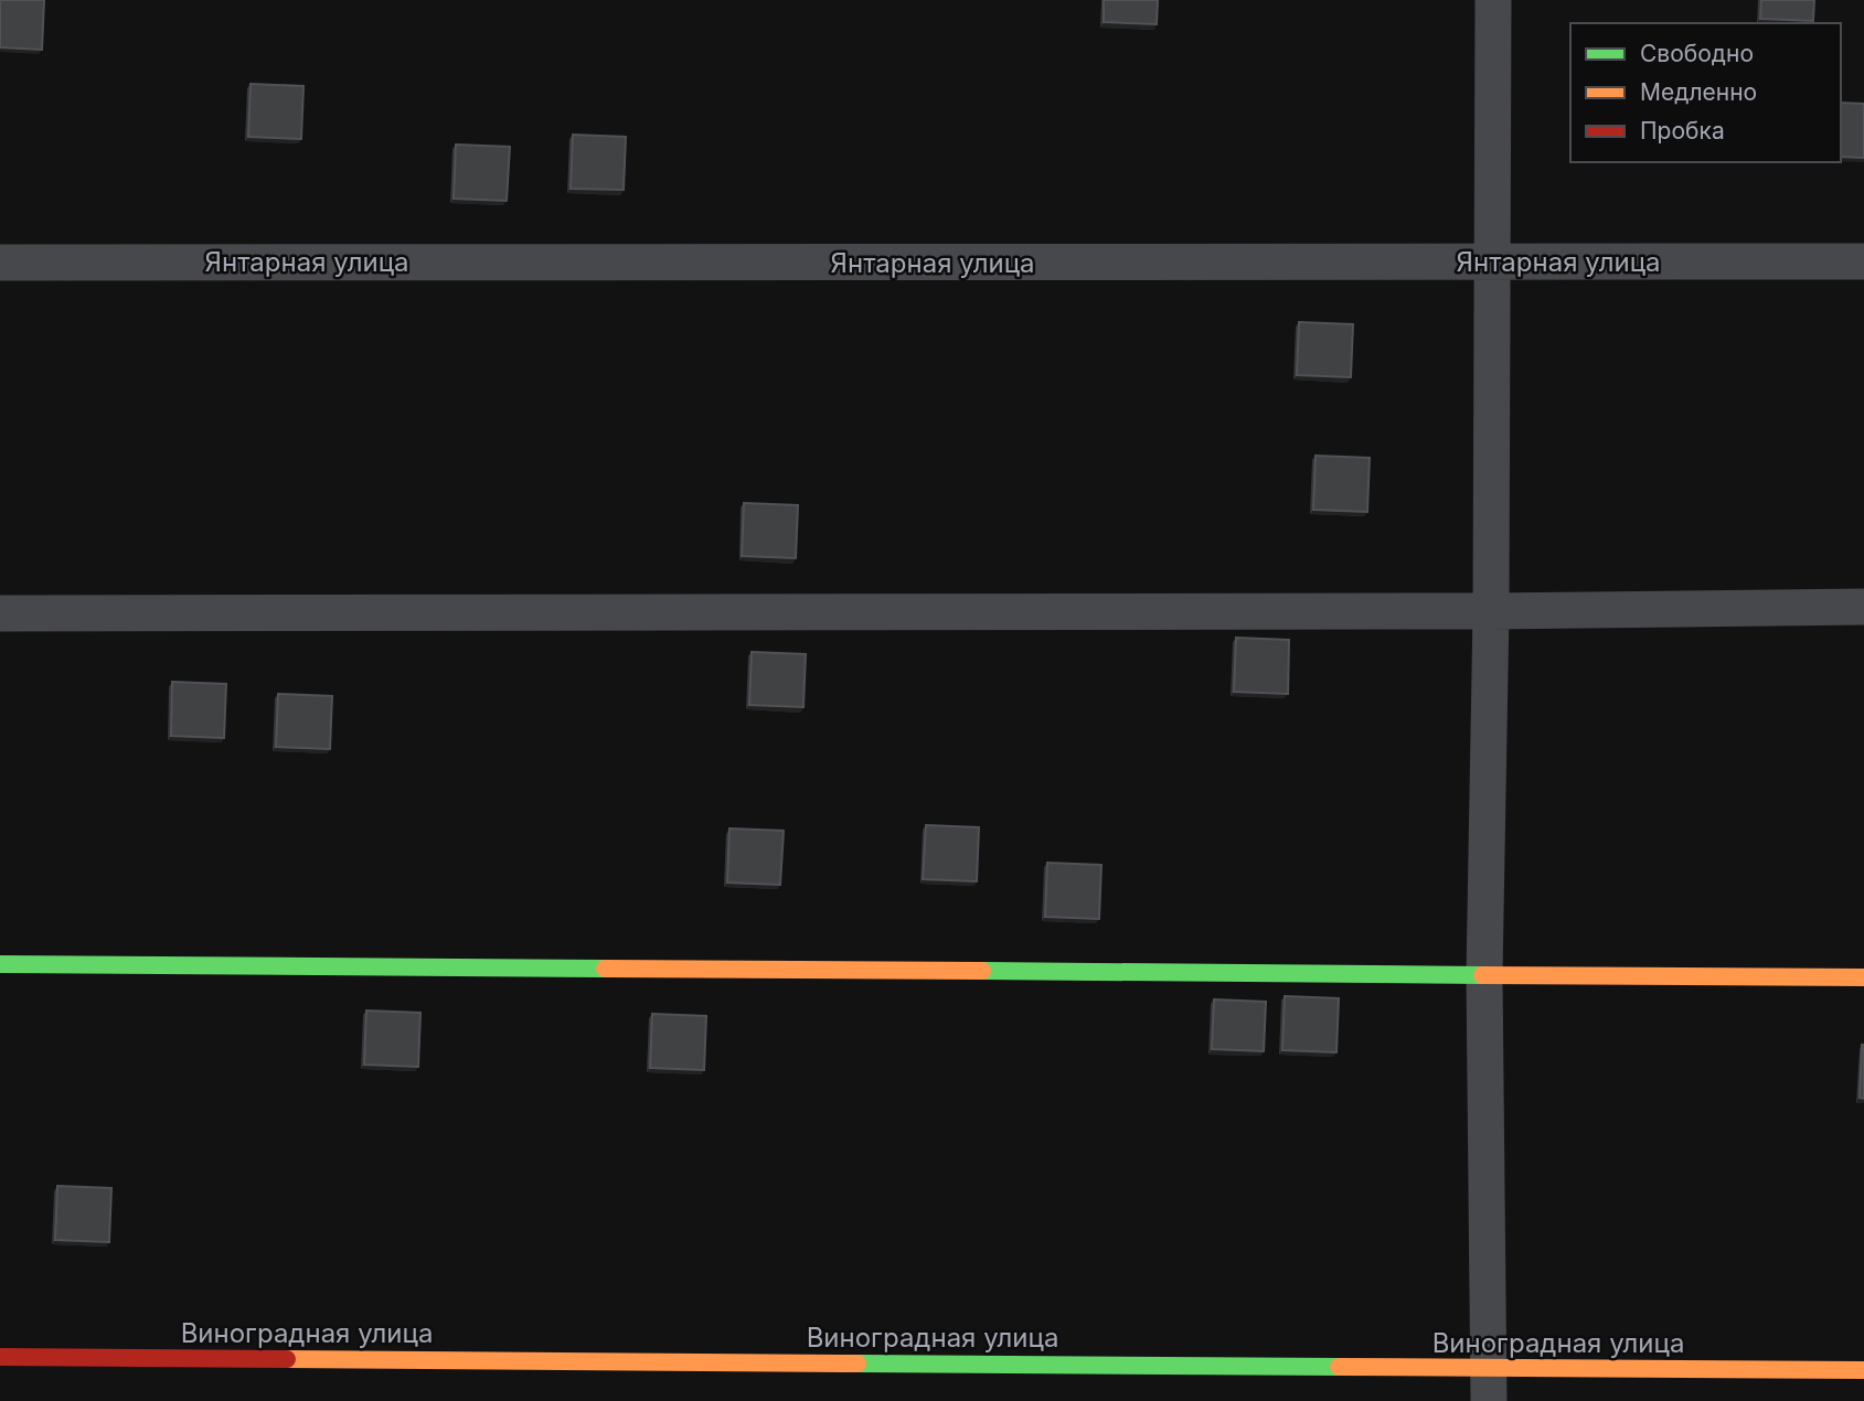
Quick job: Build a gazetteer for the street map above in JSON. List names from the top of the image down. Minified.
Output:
{"streets":{"street":["Янтарная улица","Виноградная улица"]},"legend":["Свободно","Медленно","Пробка"]}
